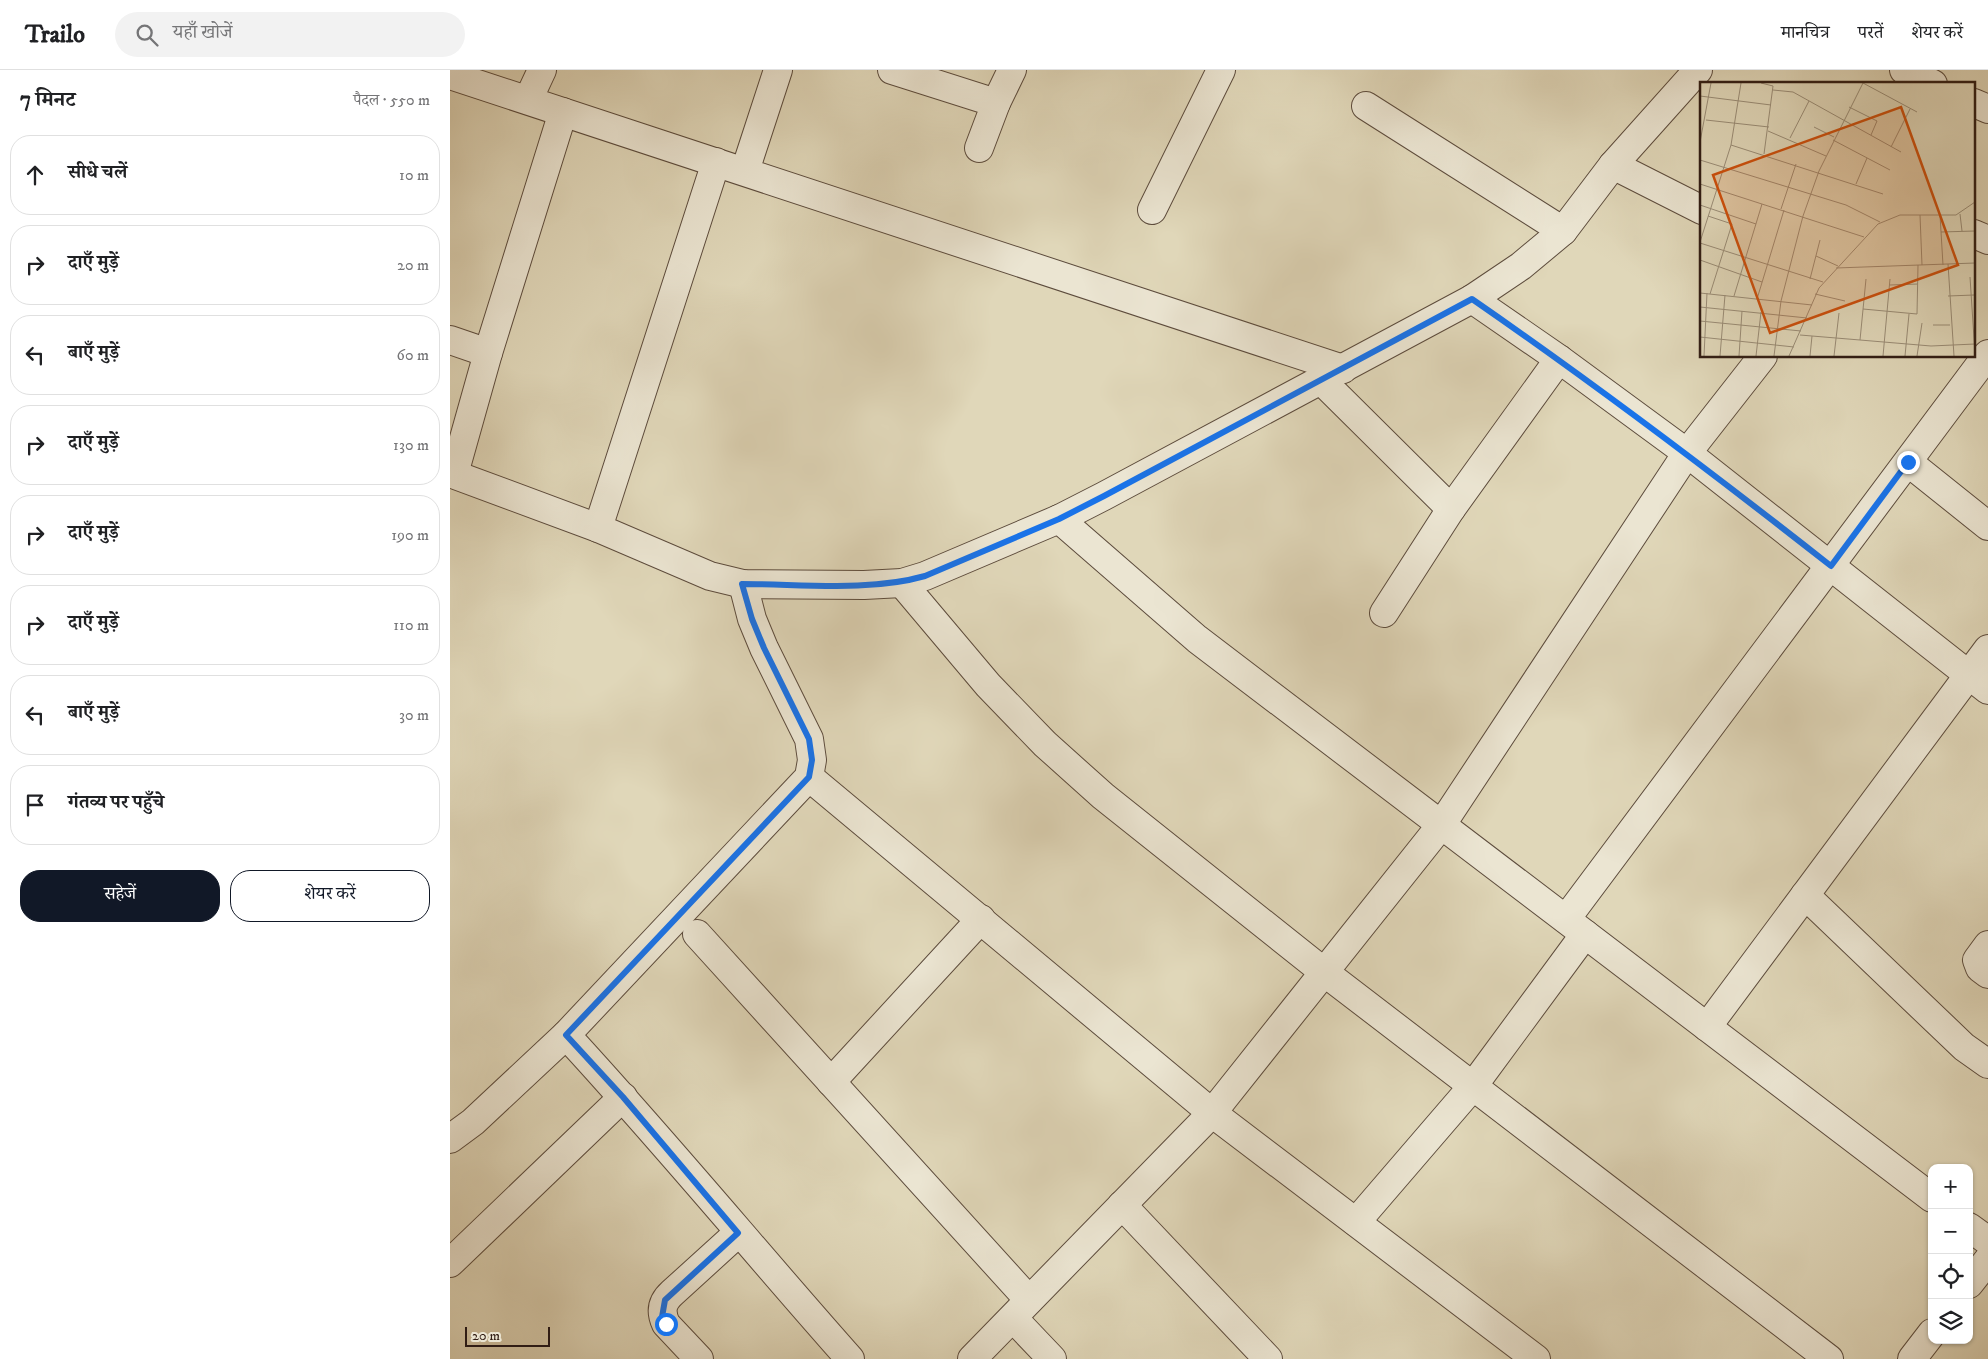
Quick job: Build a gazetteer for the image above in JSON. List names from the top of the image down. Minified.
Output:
{"scale_bar":"20 m","page":{"header":"Trailo","search":"यहाँ खोजें","nav":["मानचित्र","परतें","शेयर करें"],"heading":["7 मिनट","पैदल · 550 m"],"list":[["सीधे चलें","10 m"],["दाएँ मुड़ें","20 m"],["बाएँ मुड़ें","60 m"],["दाएँ मुड़ें","130 m"],["दाएँ मुड़ें","190 m"],["दाएँ मुड़ें","110 m"],["बाएँ मुड़ें","30 m"],"गंतव्य पर पहुँचे"],"buttons":["सहेजें","शेयर करें"],"map_buttons":["+","−"],"scale":"20 m"}}
